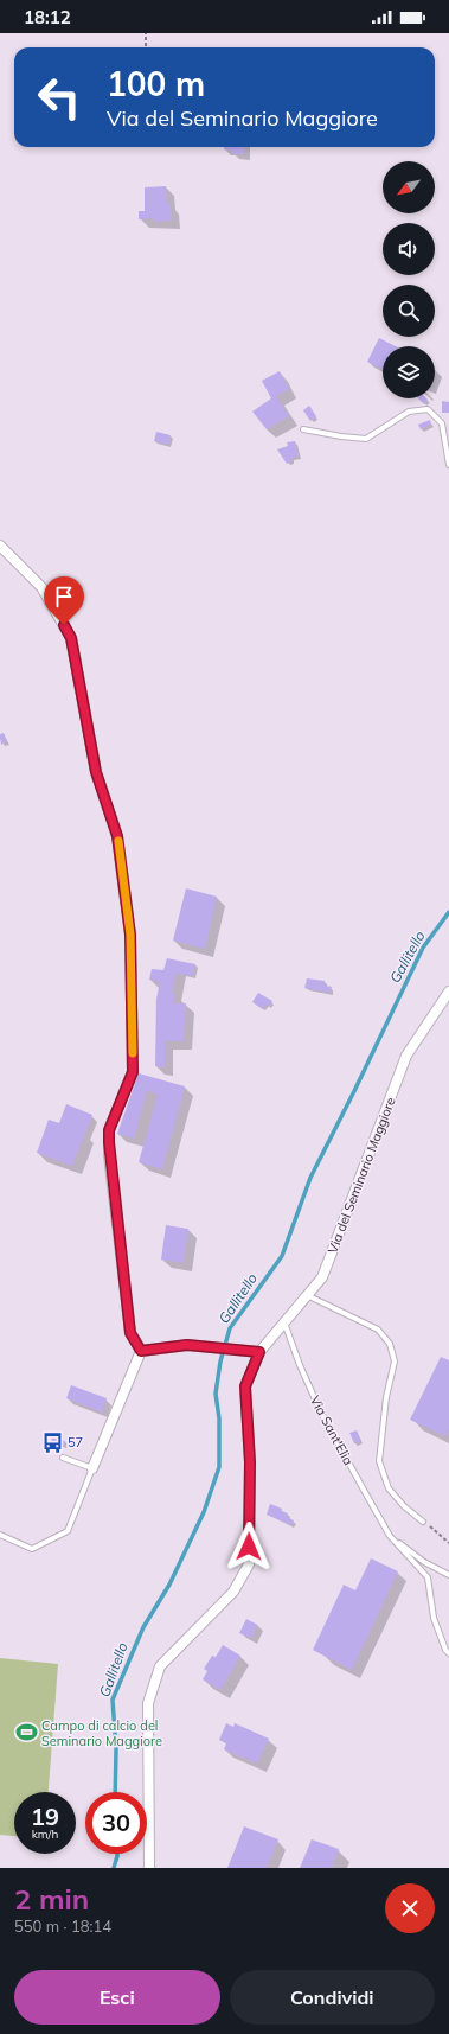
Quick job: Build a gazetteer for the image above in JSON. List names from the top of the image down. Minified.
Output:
{"streets":{"street":["Via del Seminario Maggiore"],"lane":["Via Sant'Elia"]},"crossings":[["Via del Seminario Maggiore","Via Sant'Elia"]],"water":["Gallitello"],"places":{"bus stop":["57"],"sports":["Campo di calcio del Seminario Maggiore"]},"north":"bottom left","page":{"status":"18:12","turn":["100 m","Via del Seminario Maggiore"],"speed":"19 km/h","limit":"30","heading":["2 min","550 m · 18:14"],"buttons":["Esci","Condividi"]}}
